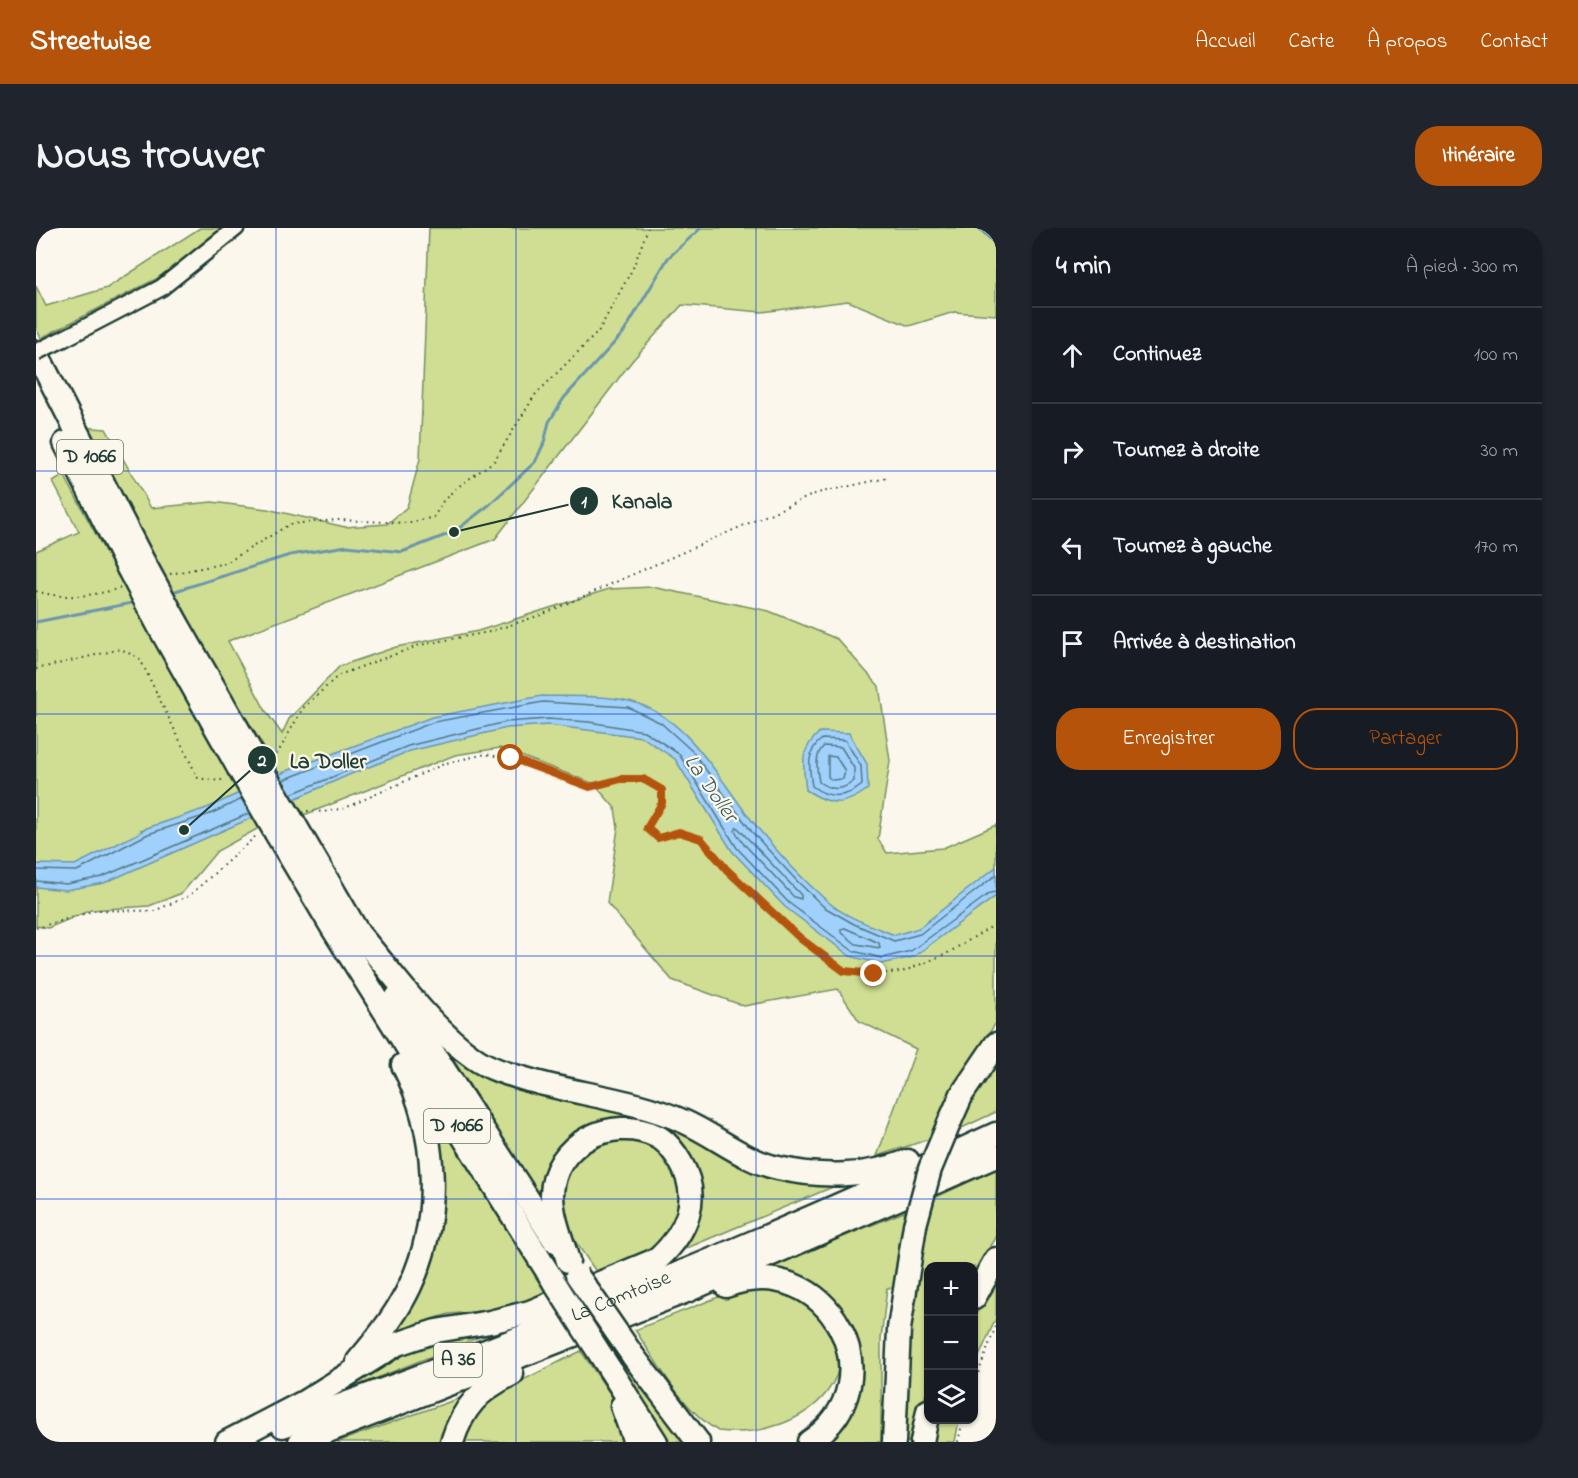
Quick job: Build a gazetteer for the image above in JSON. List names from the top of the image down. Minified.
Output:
{"streets":{"highway":["D 1066","La Comtoise","A 36"]},"water":["La Doller"],"places":["Kanala","La Doller"],"page":{"header":"Streetwise","nav":["Accueil","Carte","À propos","Contact"],"title":"Nous trouver","buttons":["Itinéraire",["Enregistrer","Partager"]],"heading":["4 min","À pied · 300 m"],"list":[["Continuez","100 m"],["Tournez à droite","30 m"],["Tournez à gauche","170 m"],"Arrivée à destination"],"map_buttons":["+","−"]}}
